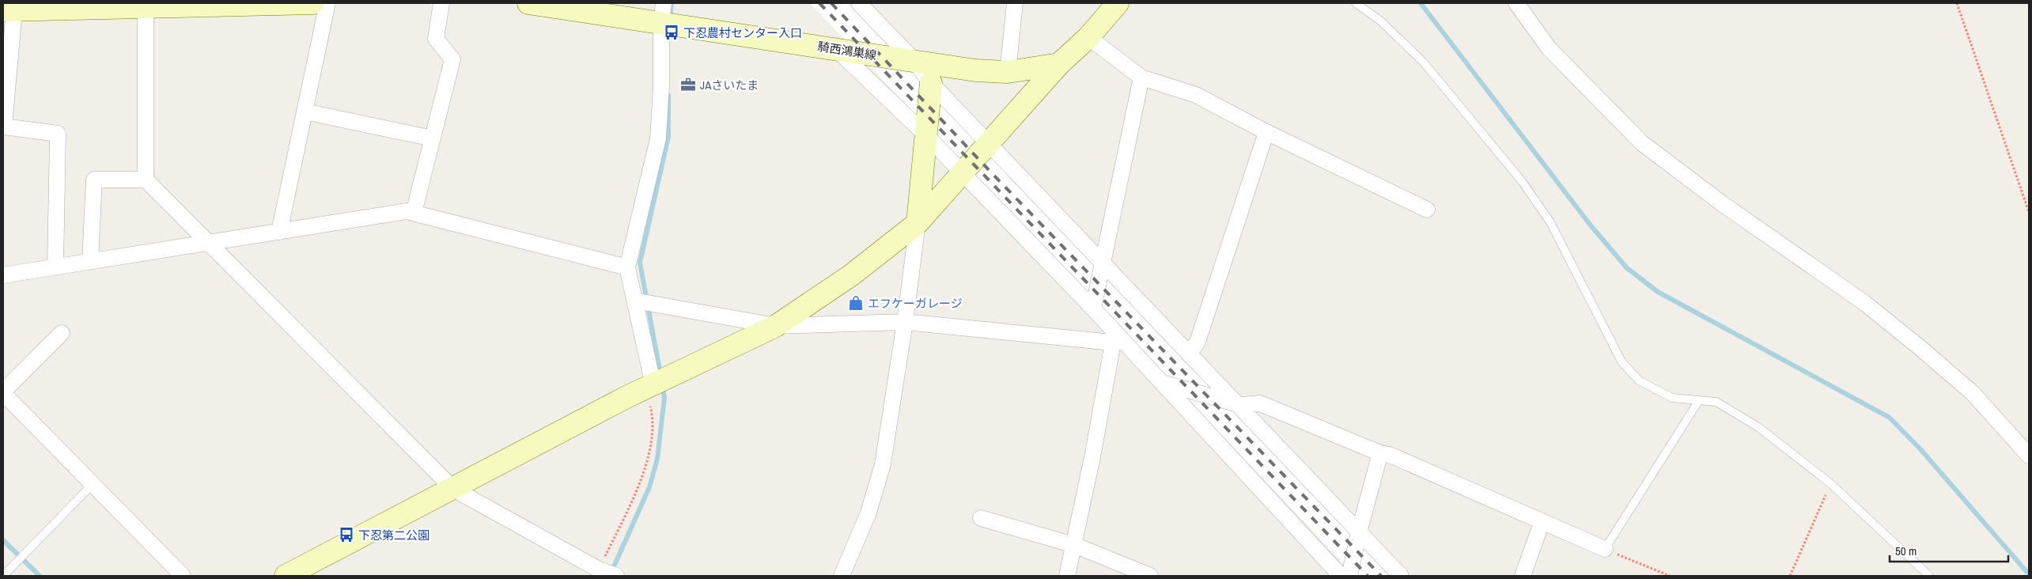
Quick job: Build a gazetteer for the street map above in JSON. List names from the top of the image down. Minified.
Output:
{"streets":{"street":["騎西鴻巣線"]},"places":{"bus stop":["下忍農村センター入口","下忍第二公園"],"office":["JAさいたま"],"shop":["エフケーガレージ"]},"scale_bar":"50 m"}
